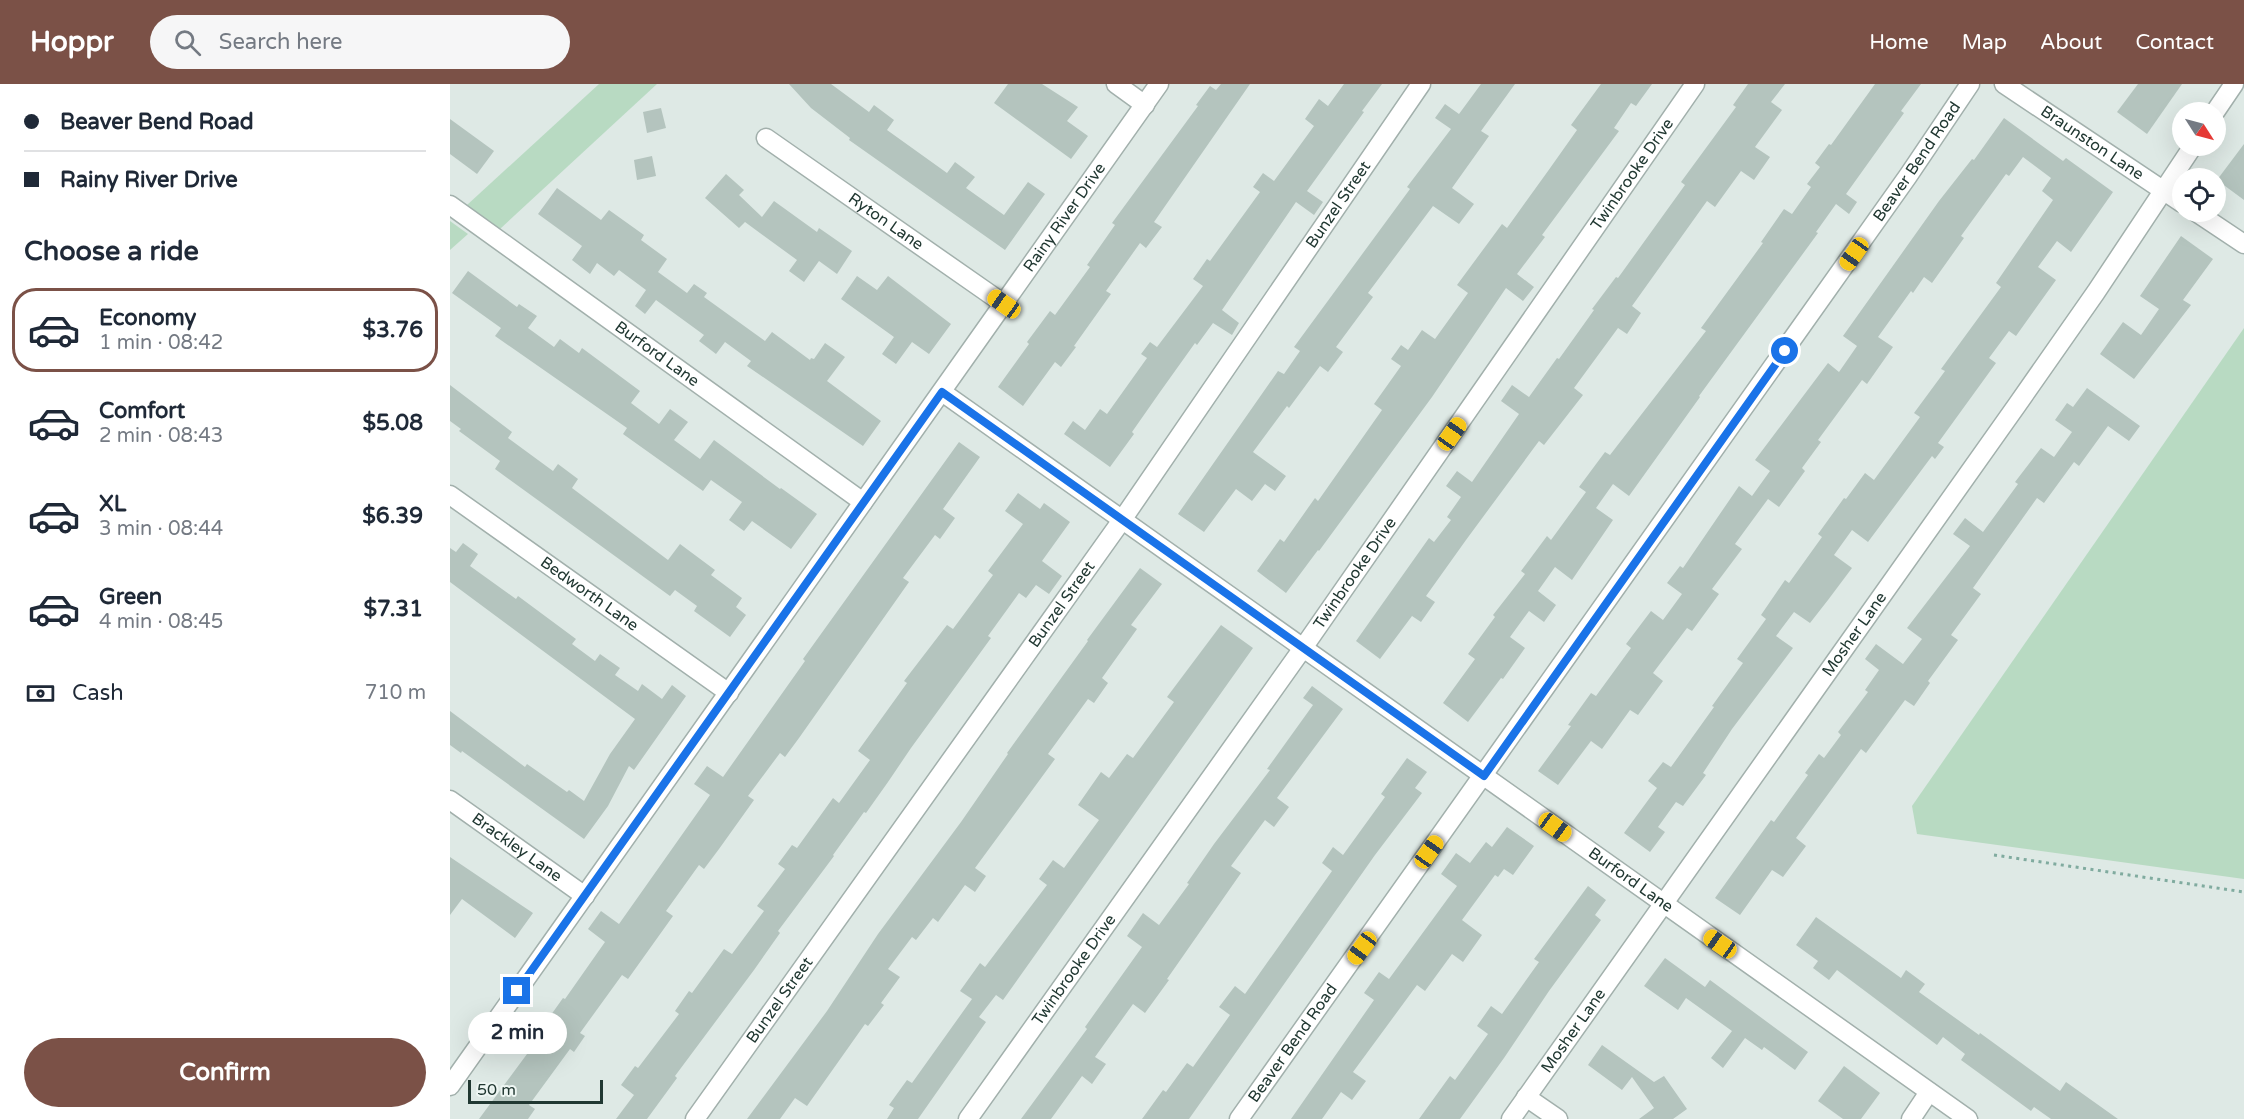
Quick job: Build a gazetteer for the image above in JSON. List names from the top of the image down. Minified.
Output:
{"streets":{"street":["Braunston Lane","Beaver Bend Road","Twinbrooke Drive","Bunzel Street","Rainy River Drive","Ryton Lane","Burford Lane","Bedworth Lane","Mosher Lane","Brackley Lane"]},"crossings":[["Braunston Lane","Mosher Lane"],["Beaver Bend Road","Burford Lane"],["Twinbrooke Drive","Burford Lane"],["Bunzel Street","Burford Lane"],["Rainy River Drive","Ryton Lane"],["Rainy River Drive","Burford Lane"],["Rainy River Drive","Bedworth Lane"],["Rainy River Drive","Brackley Lane"],["Burford Lane","Mosher Lane"]],"scale_bar":"50 m","north":"bottom right","page":{"header":"Hoppr","search":"Search here","nav":["Home","Map","About","Contact"],"banner":["Beaver Bend Road","Rainy River Drive"],"heading":"Choose a ride","list":[{"name":"Economy","note":"1 min · 08:42","value":"$3.76"},{"name":"Comfort","note":"2 min · 08:43","value":"$5.08"},{"name":"XL","note":"3 min · 08:44","value":"$6.39"},{"name":"Green","note":"4 min · 08:45","value":"$7.31"}],"pay":["Cash","710 m"],"bubble":"2 min","buttons":"Confirm","scale":"50 m"}}
